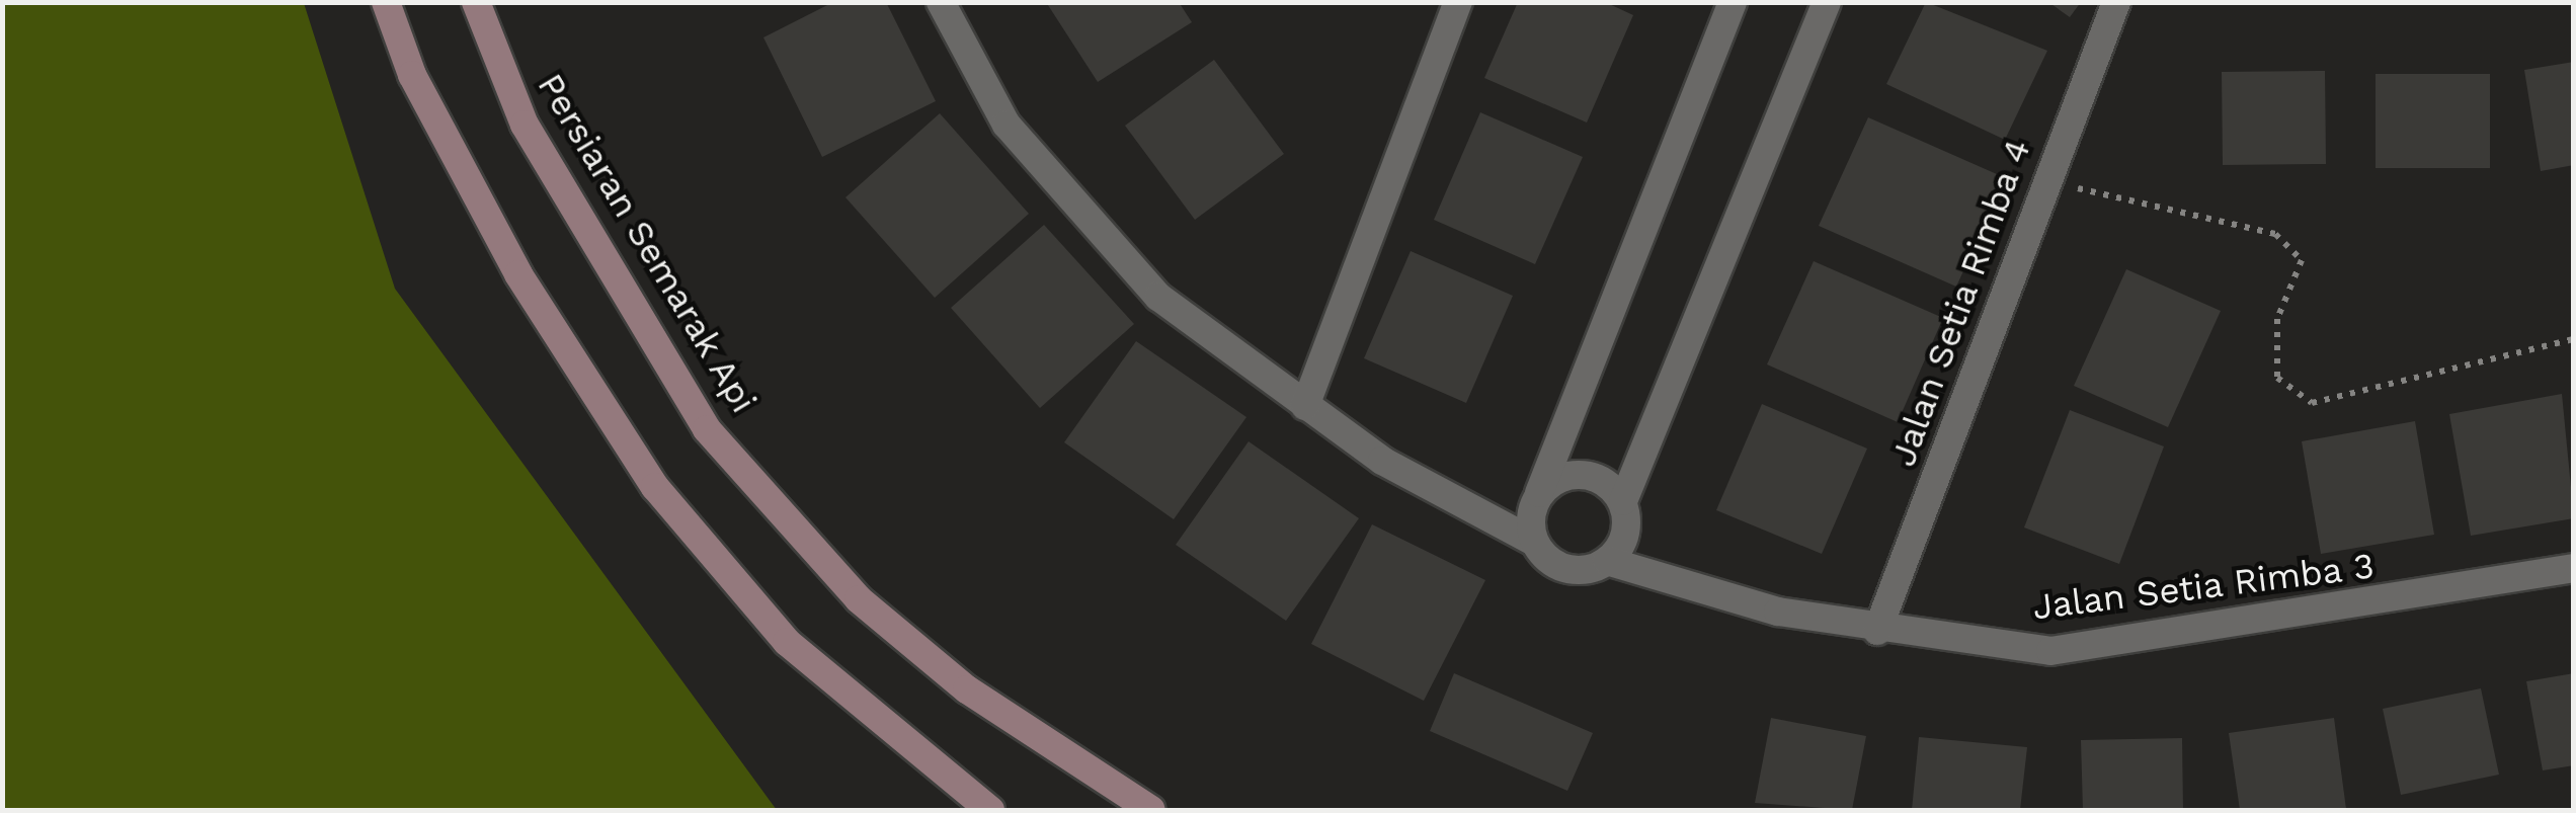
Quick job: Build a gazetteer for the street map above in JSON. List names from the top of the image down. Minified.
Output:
{"streets":{"main road":["Persiaran Semarak Api"],"street":["Jalan Setia Rimba 4","Jalan Setia Rimba 3"]},"crossings":[["Jalan Setia Rimba 4","Jalan Setia Rimba 3"]]}
